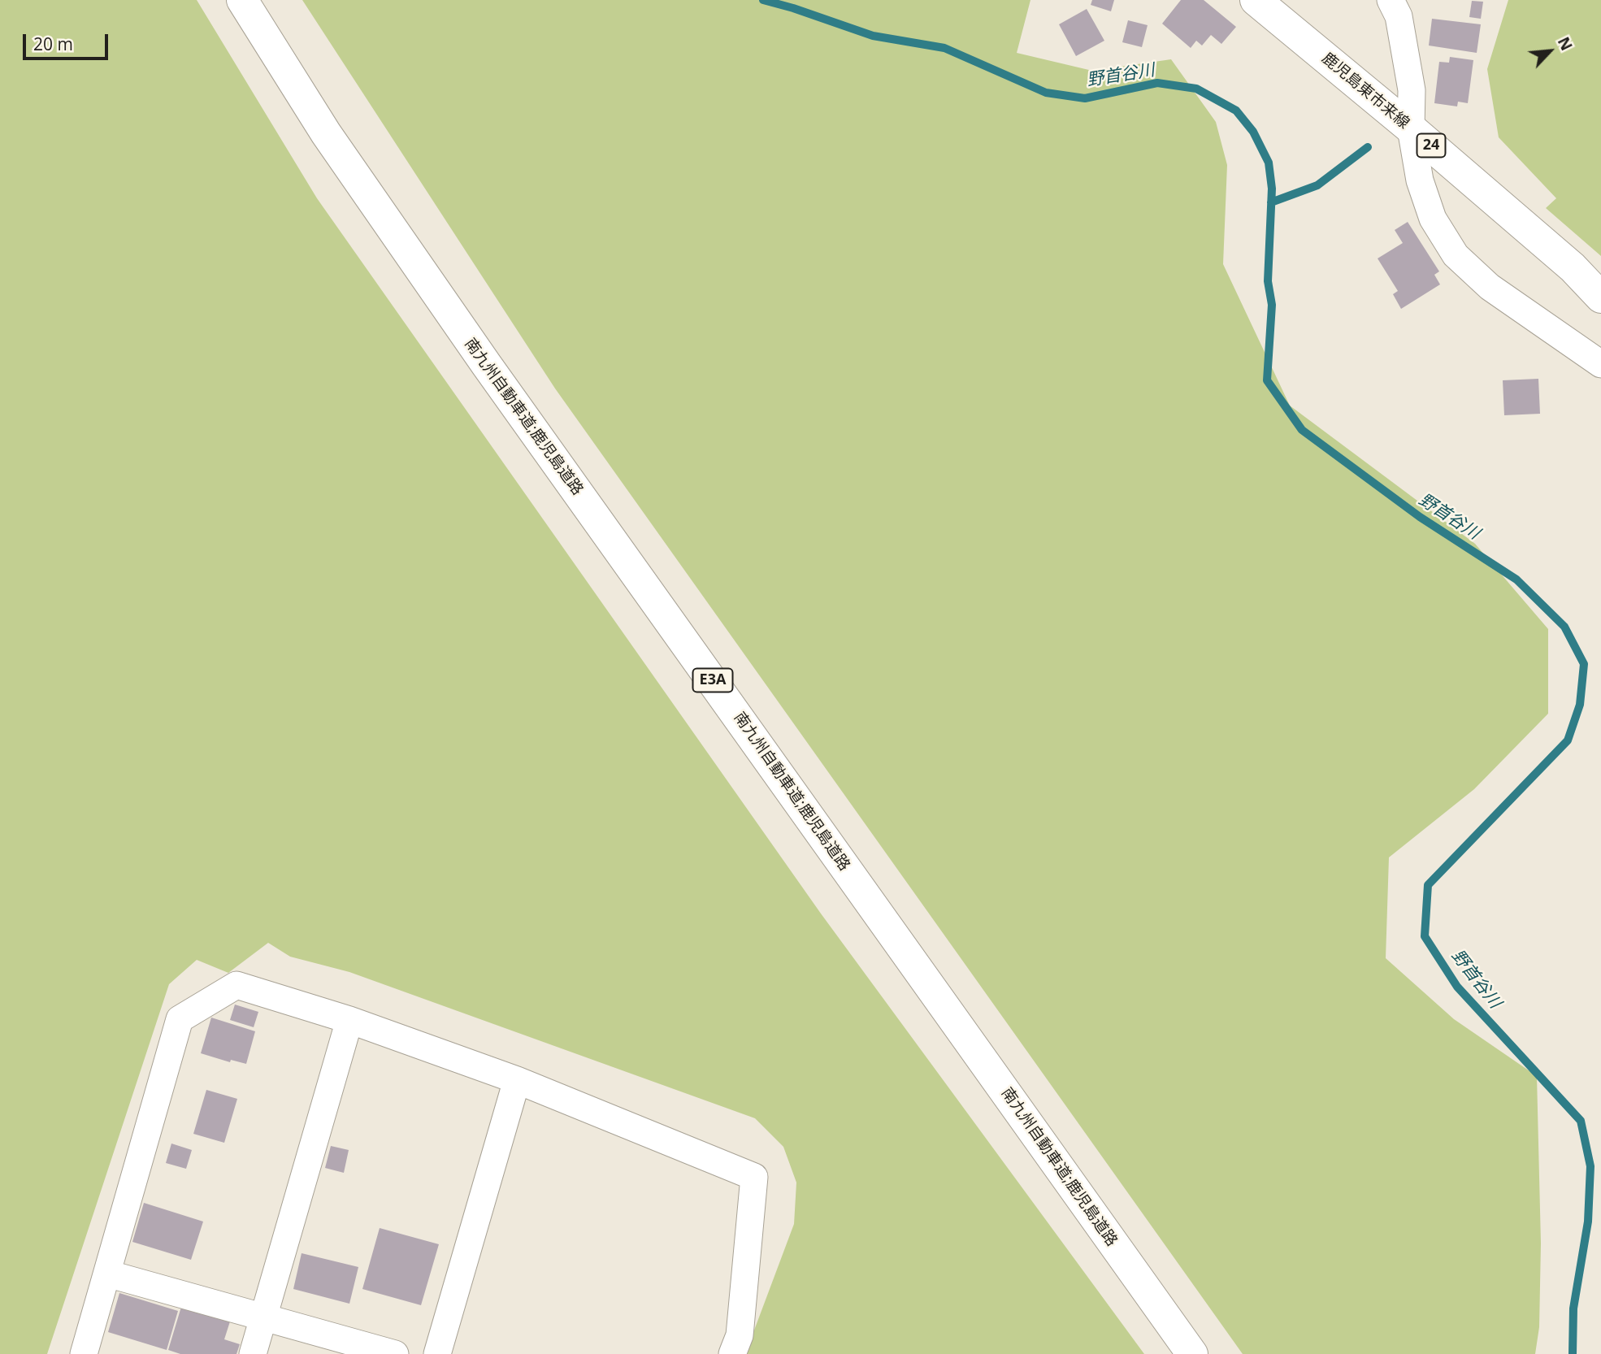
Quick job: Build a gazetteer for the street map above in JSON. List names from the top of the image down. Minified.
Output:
{"streets":{"main road":["鹿児島東市来線","24","南九州自動車道;鹿児島道路","E3A"]},"water":["野首谷川"],"scale_bar":"20 m","north":"top right"}
